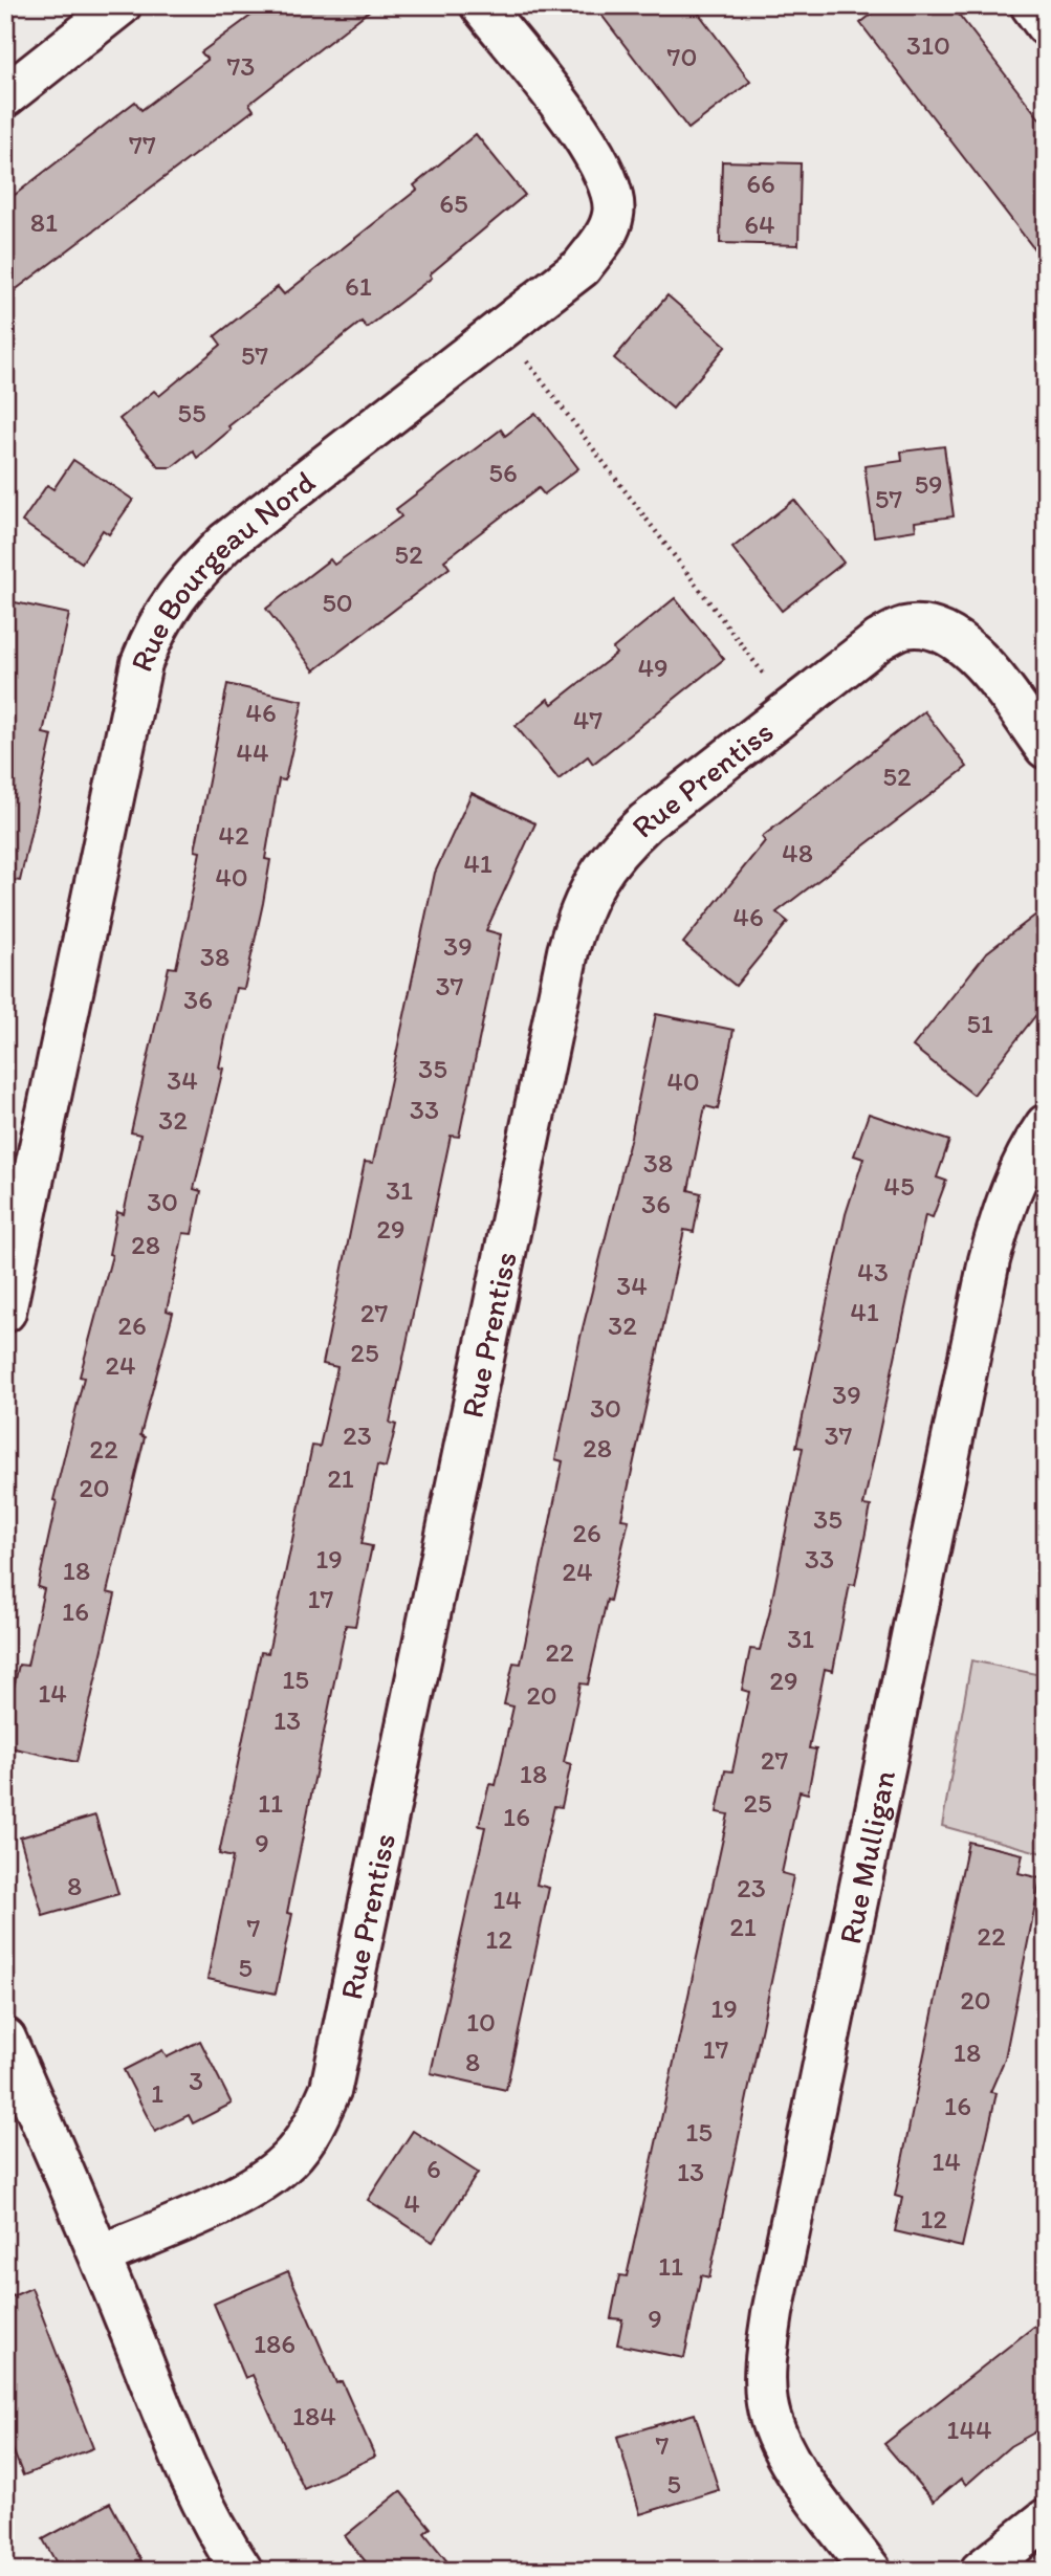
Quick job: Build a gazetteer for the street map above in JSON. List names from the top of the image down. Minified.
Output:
{"streets":{"street":["Rue Bourgeau Nord","Rue Prentiss","Rue Mulligan"]},"house_numbers":["310","70","73","77","66","65","81","64","61","57","55","56","59","57","52","50","49","46","47","44","52","42","48","41","40","46","39","38","37","36","51","35","34","40","33","32","38","45","31","30","36","29","28","43","34","41","27","26","32","25","24","39","30","23","37","28","22","21","20","35","26","19","33","18","24","17","16","31","22","15","29","14","20","13","27","18","11","25","16","9","8","23","14","21","7","22","12","5","20","19","10","17","18","8","3","1","16","15","14","6","13","4","12","11","9","186","184","144","7","5"]}
